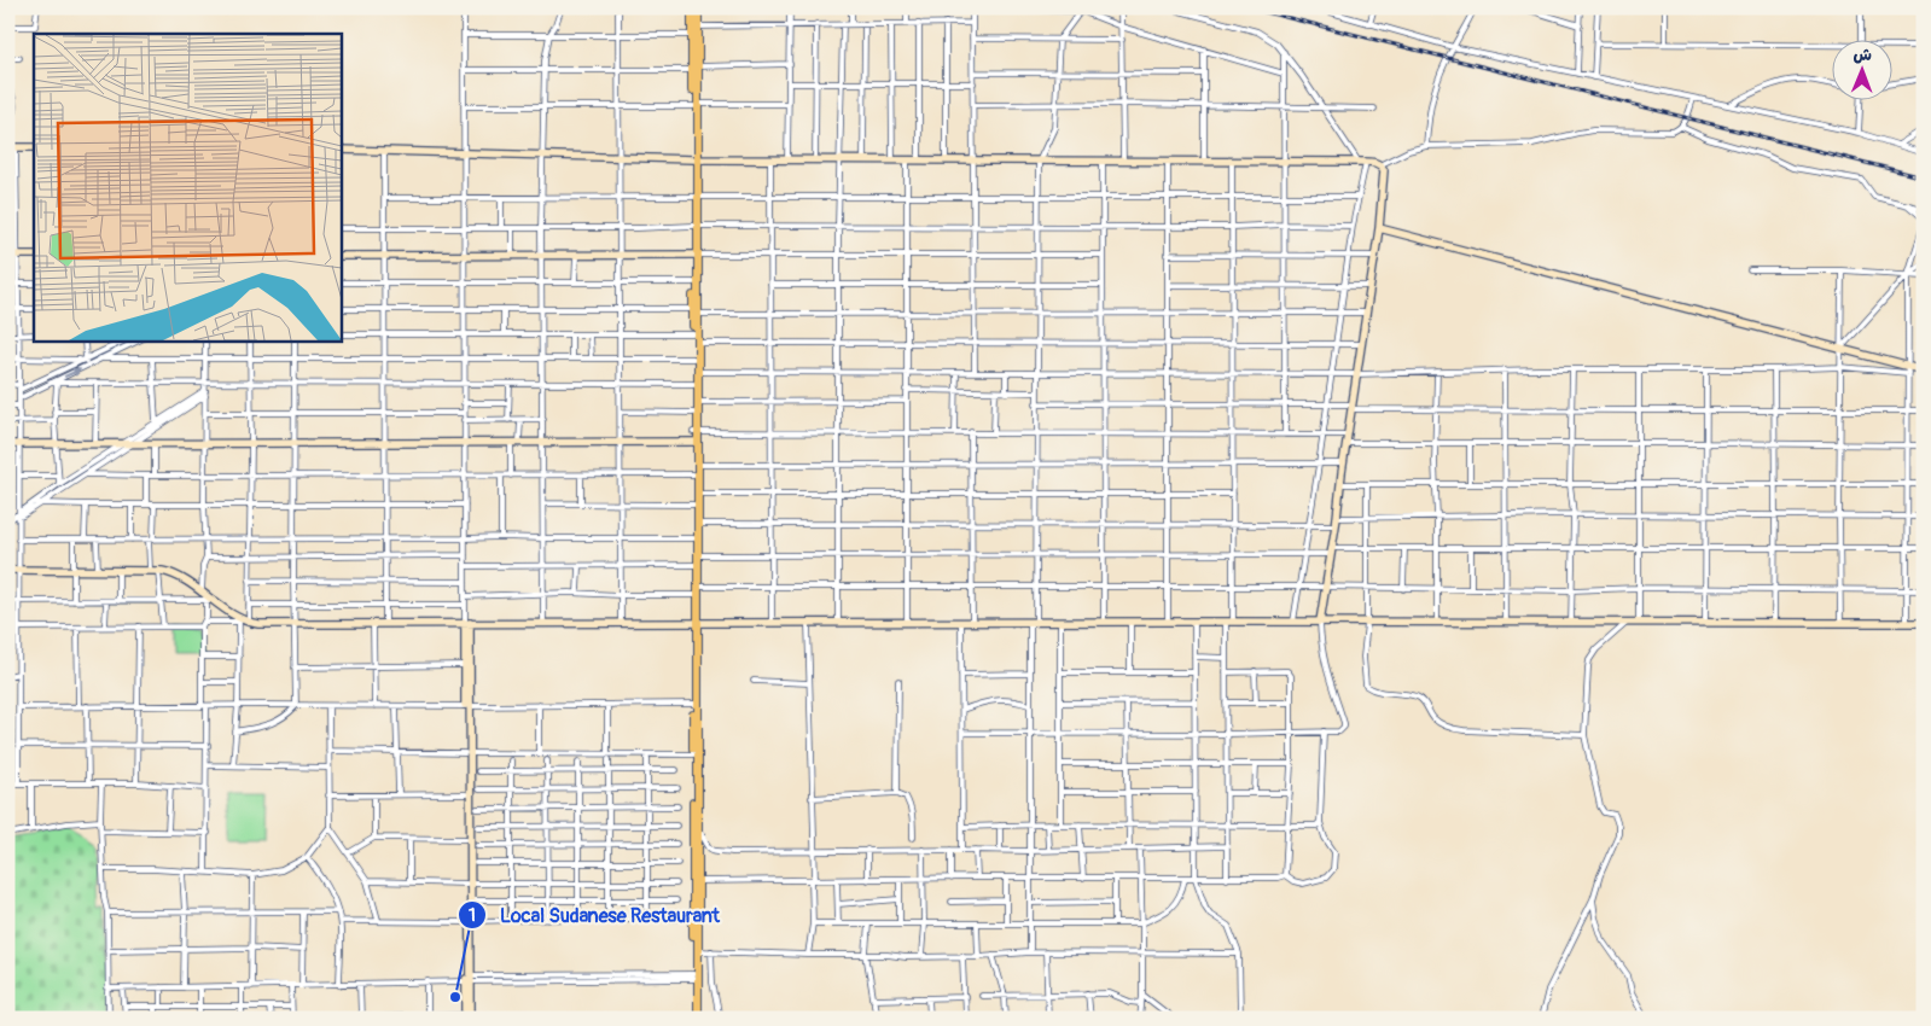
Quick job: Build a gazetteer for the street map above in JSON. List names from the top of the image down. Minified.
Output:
{"places":["Local Sudanese Restaurant"],"north":"top"}
